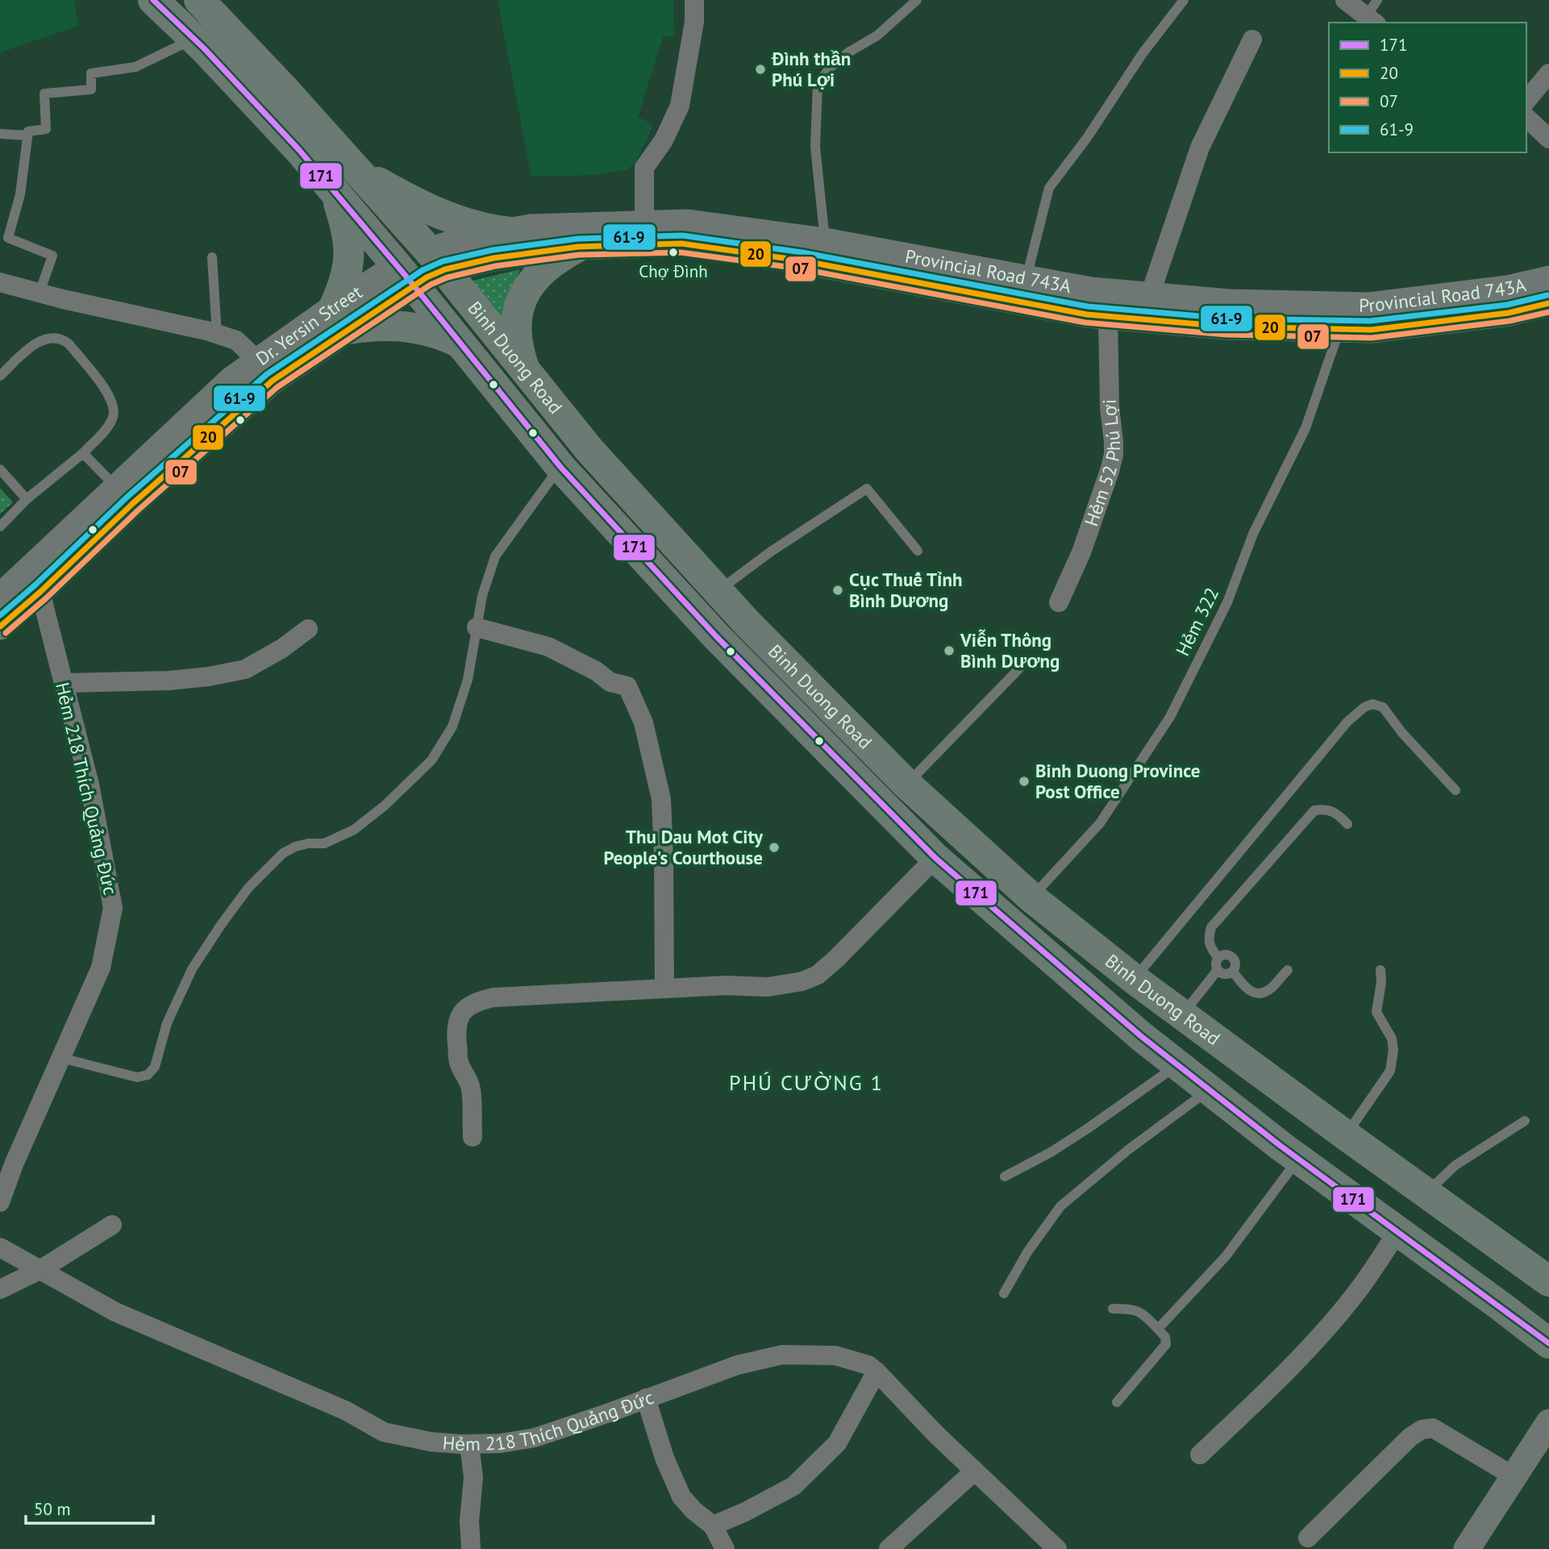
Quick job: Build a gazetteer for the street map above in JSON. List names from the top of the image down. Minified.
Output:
{"streets":{"highway":["Binh Duong Road"],"main road":["Provincial Road 743A","Dr. Yersin Street"],"street":["Hẻm 52 Phú Lợi","Hẻm 218 Thích Quảng Đức"],"lane":["Hẻm 322"]},"crossings":[["Provincial Road 743A","Binh Duong Road"],["Provincial Road 743A","Hẻm 52 Phú Lợi"],["Provincial Road 743A","Hẻm 322"],["Dr. Yersin Street","Binh Duong Road"],["Dr. Yersin Street","Hẻm 218 Thích Quảng Đức"],["Binh Duong Road","Hẻm 322"]],"districts":["PHÚ CƯỜNG 1"],"places":["Đình thần Phú Lợi","Chợ Đình","Cục Thuế Tỉnh Bình Dương","Viễn Thông Bình Dương","Binh Duong Province Post Office","Thu Dau Mot City People's Courthouse"],"lines":["transit line 171","transit line 61-9","transit line 20","transit line 07"],"legend":["171","20","07","61-9"],"scale_bar":"50 m"}
